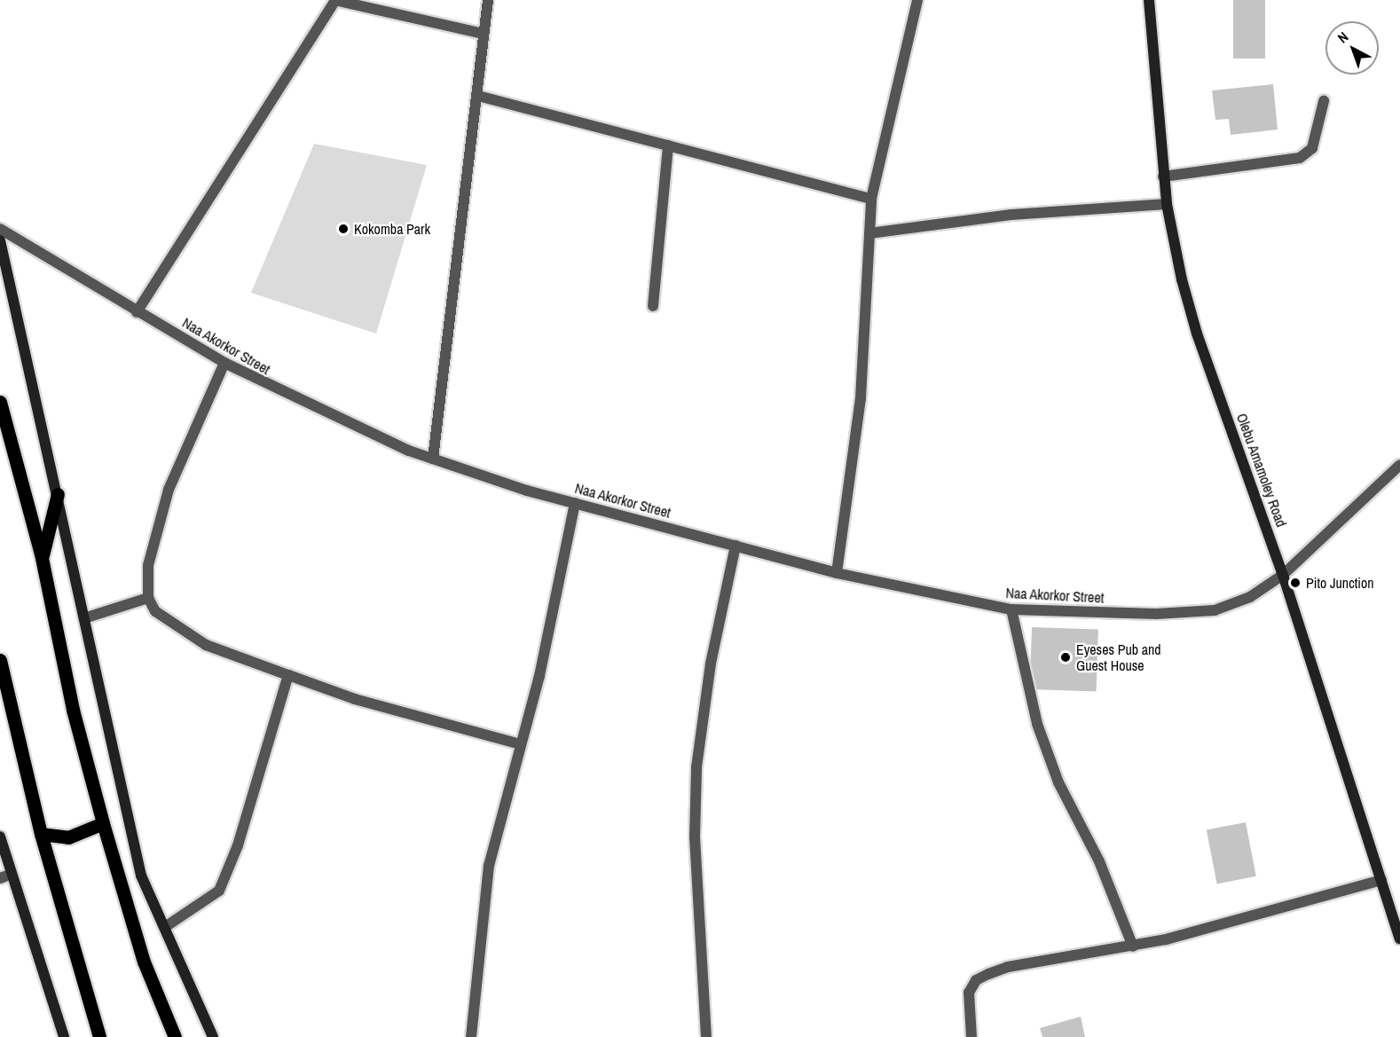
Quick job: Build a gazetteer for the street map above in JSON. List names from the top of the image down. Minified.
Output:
{"streets":{"street":["Naa Akorkor Street","Olebu Amamoley Road"]},"crossings":[["Naa Akorkor Street","Olebu Amamoley Road"]],"places":["Kokomba Park","Pito Junction","Eyeses Pub and Guest House"],"north":"top left"}
